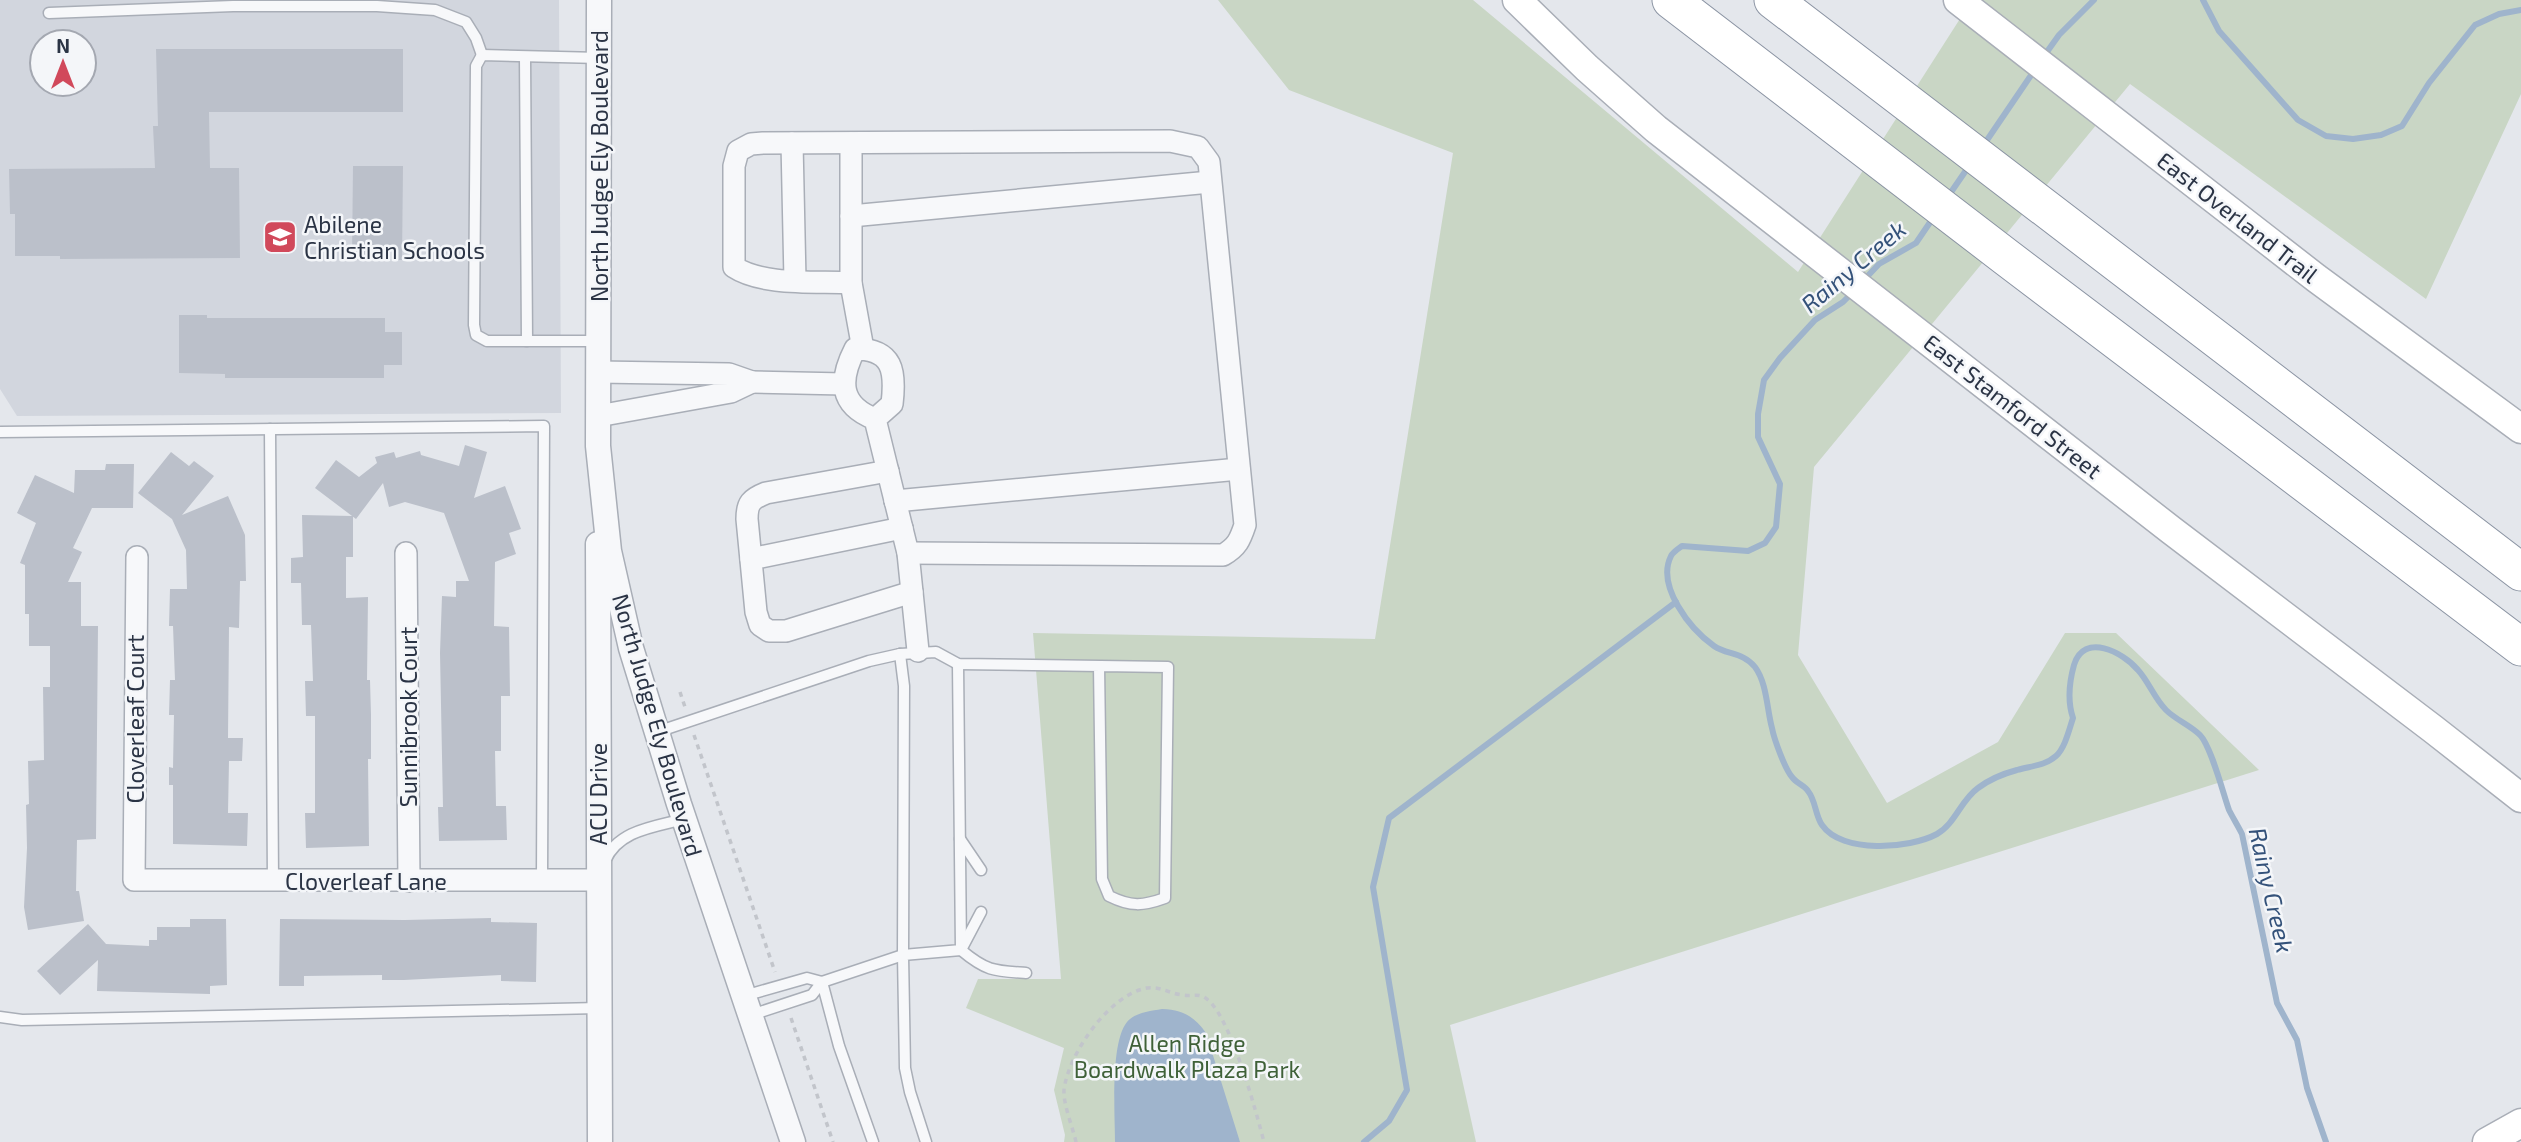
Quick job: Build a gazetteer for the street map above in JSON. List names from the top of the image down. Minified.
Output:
{"streets":{"main road":["East Overland Trail","East Stamford Street"],"street":["North Judge Ely Boulevard","Sunnibrook Court","Cloverleaf Court","ACU Drive","Cloverleaf Lane"]},"crossings":[["North Judge Ely Boulevard","ACU Drive"],["Sunnibrook Court","Cloverleaf Lane"],["Cloverleaf Court","Cloverleaf Lane"],["ACU Drive","Cloverleaf Lane"]],"water":["Rainy Creek"],"parks":["Allen Ridge Boardwalk Plaza Park"],"places":{"school or university":["Abilene Christian Schools"]},"north":"top"}
